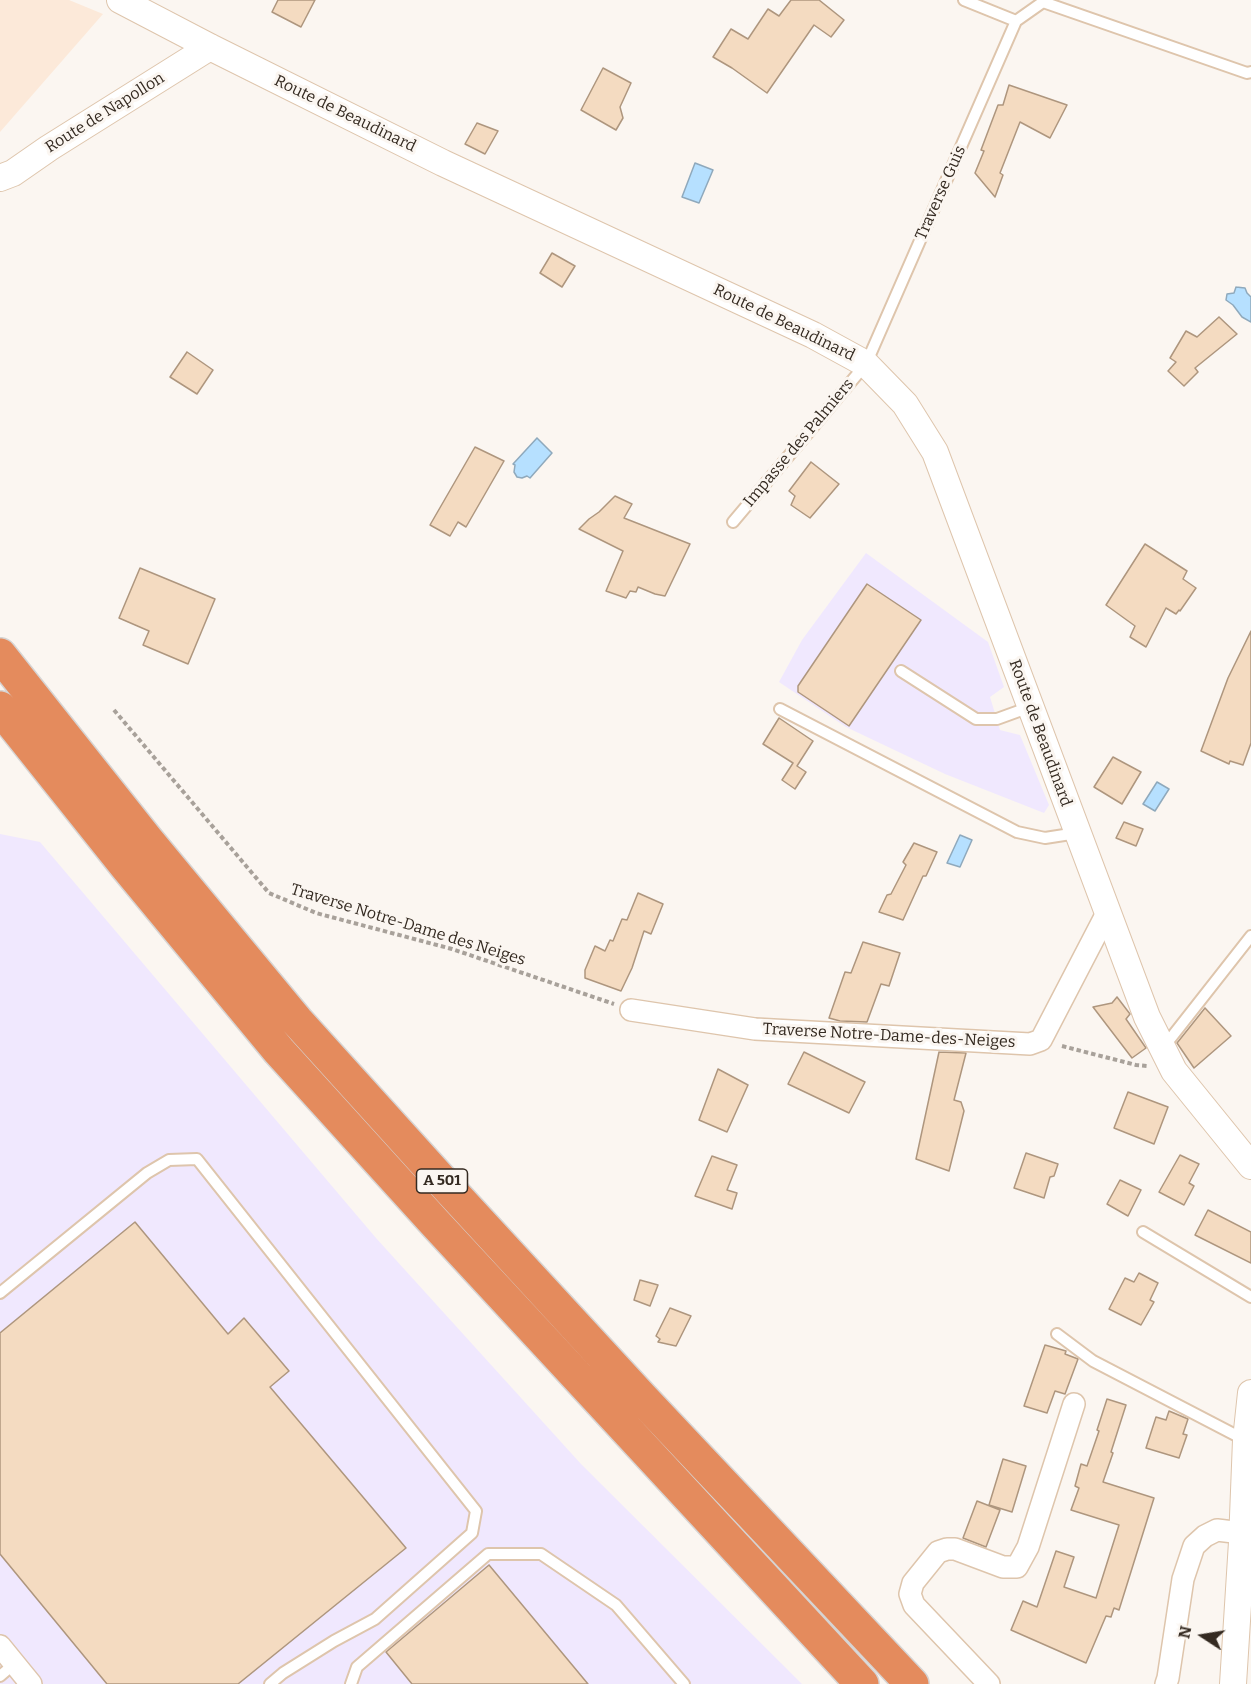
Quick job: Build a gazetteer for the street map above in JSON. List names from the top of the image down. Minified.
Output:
{"streets":{"highway":["A 501"],"street":["Route de Napollon","Route de Beaudinard","Traverse Notre-Dame-des-Neiges"],"lane":["Traverse Guis","Impasse des Palmiers"],"path":["Traverse Notre-Dame des Neiges"]},"crossings":[["Route de Napollon","Route de Beaudinard"],["Route de Beaudinard","Traverse Guis"],["Route de Beaudinard","Impasse des Palmiers"],["Traverse Guis","Impasse des Palmiers"],["Traverse Notre-Dame des Neiges","Traverse Notre-Dame-des-Neiges"]],"north":"left"}
